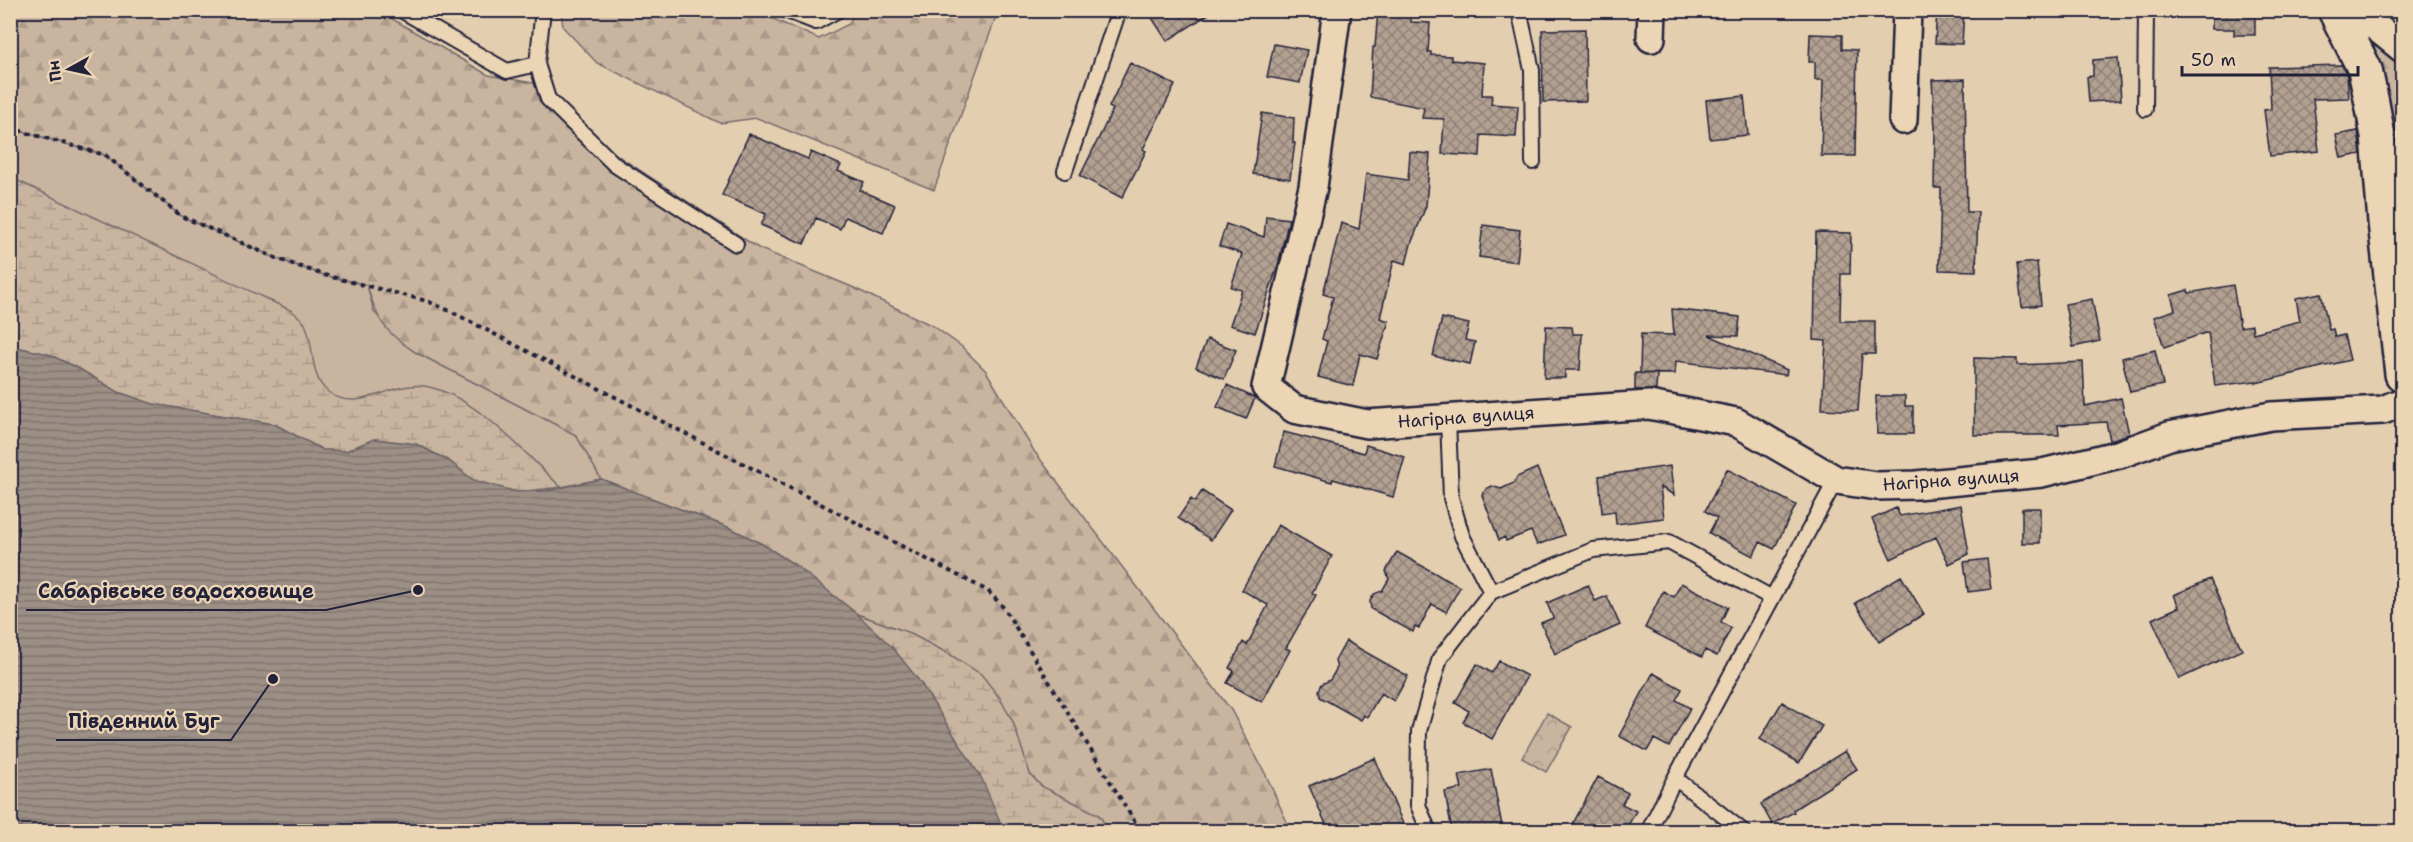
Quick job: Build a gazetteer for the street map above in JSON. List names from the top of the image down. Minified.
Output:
{"streets":{"street":["Нагірна вулиця"]},"places":["Сабарівське водосховище","Південний Буг"],"scale_bar":"50 m","north":"left"}
